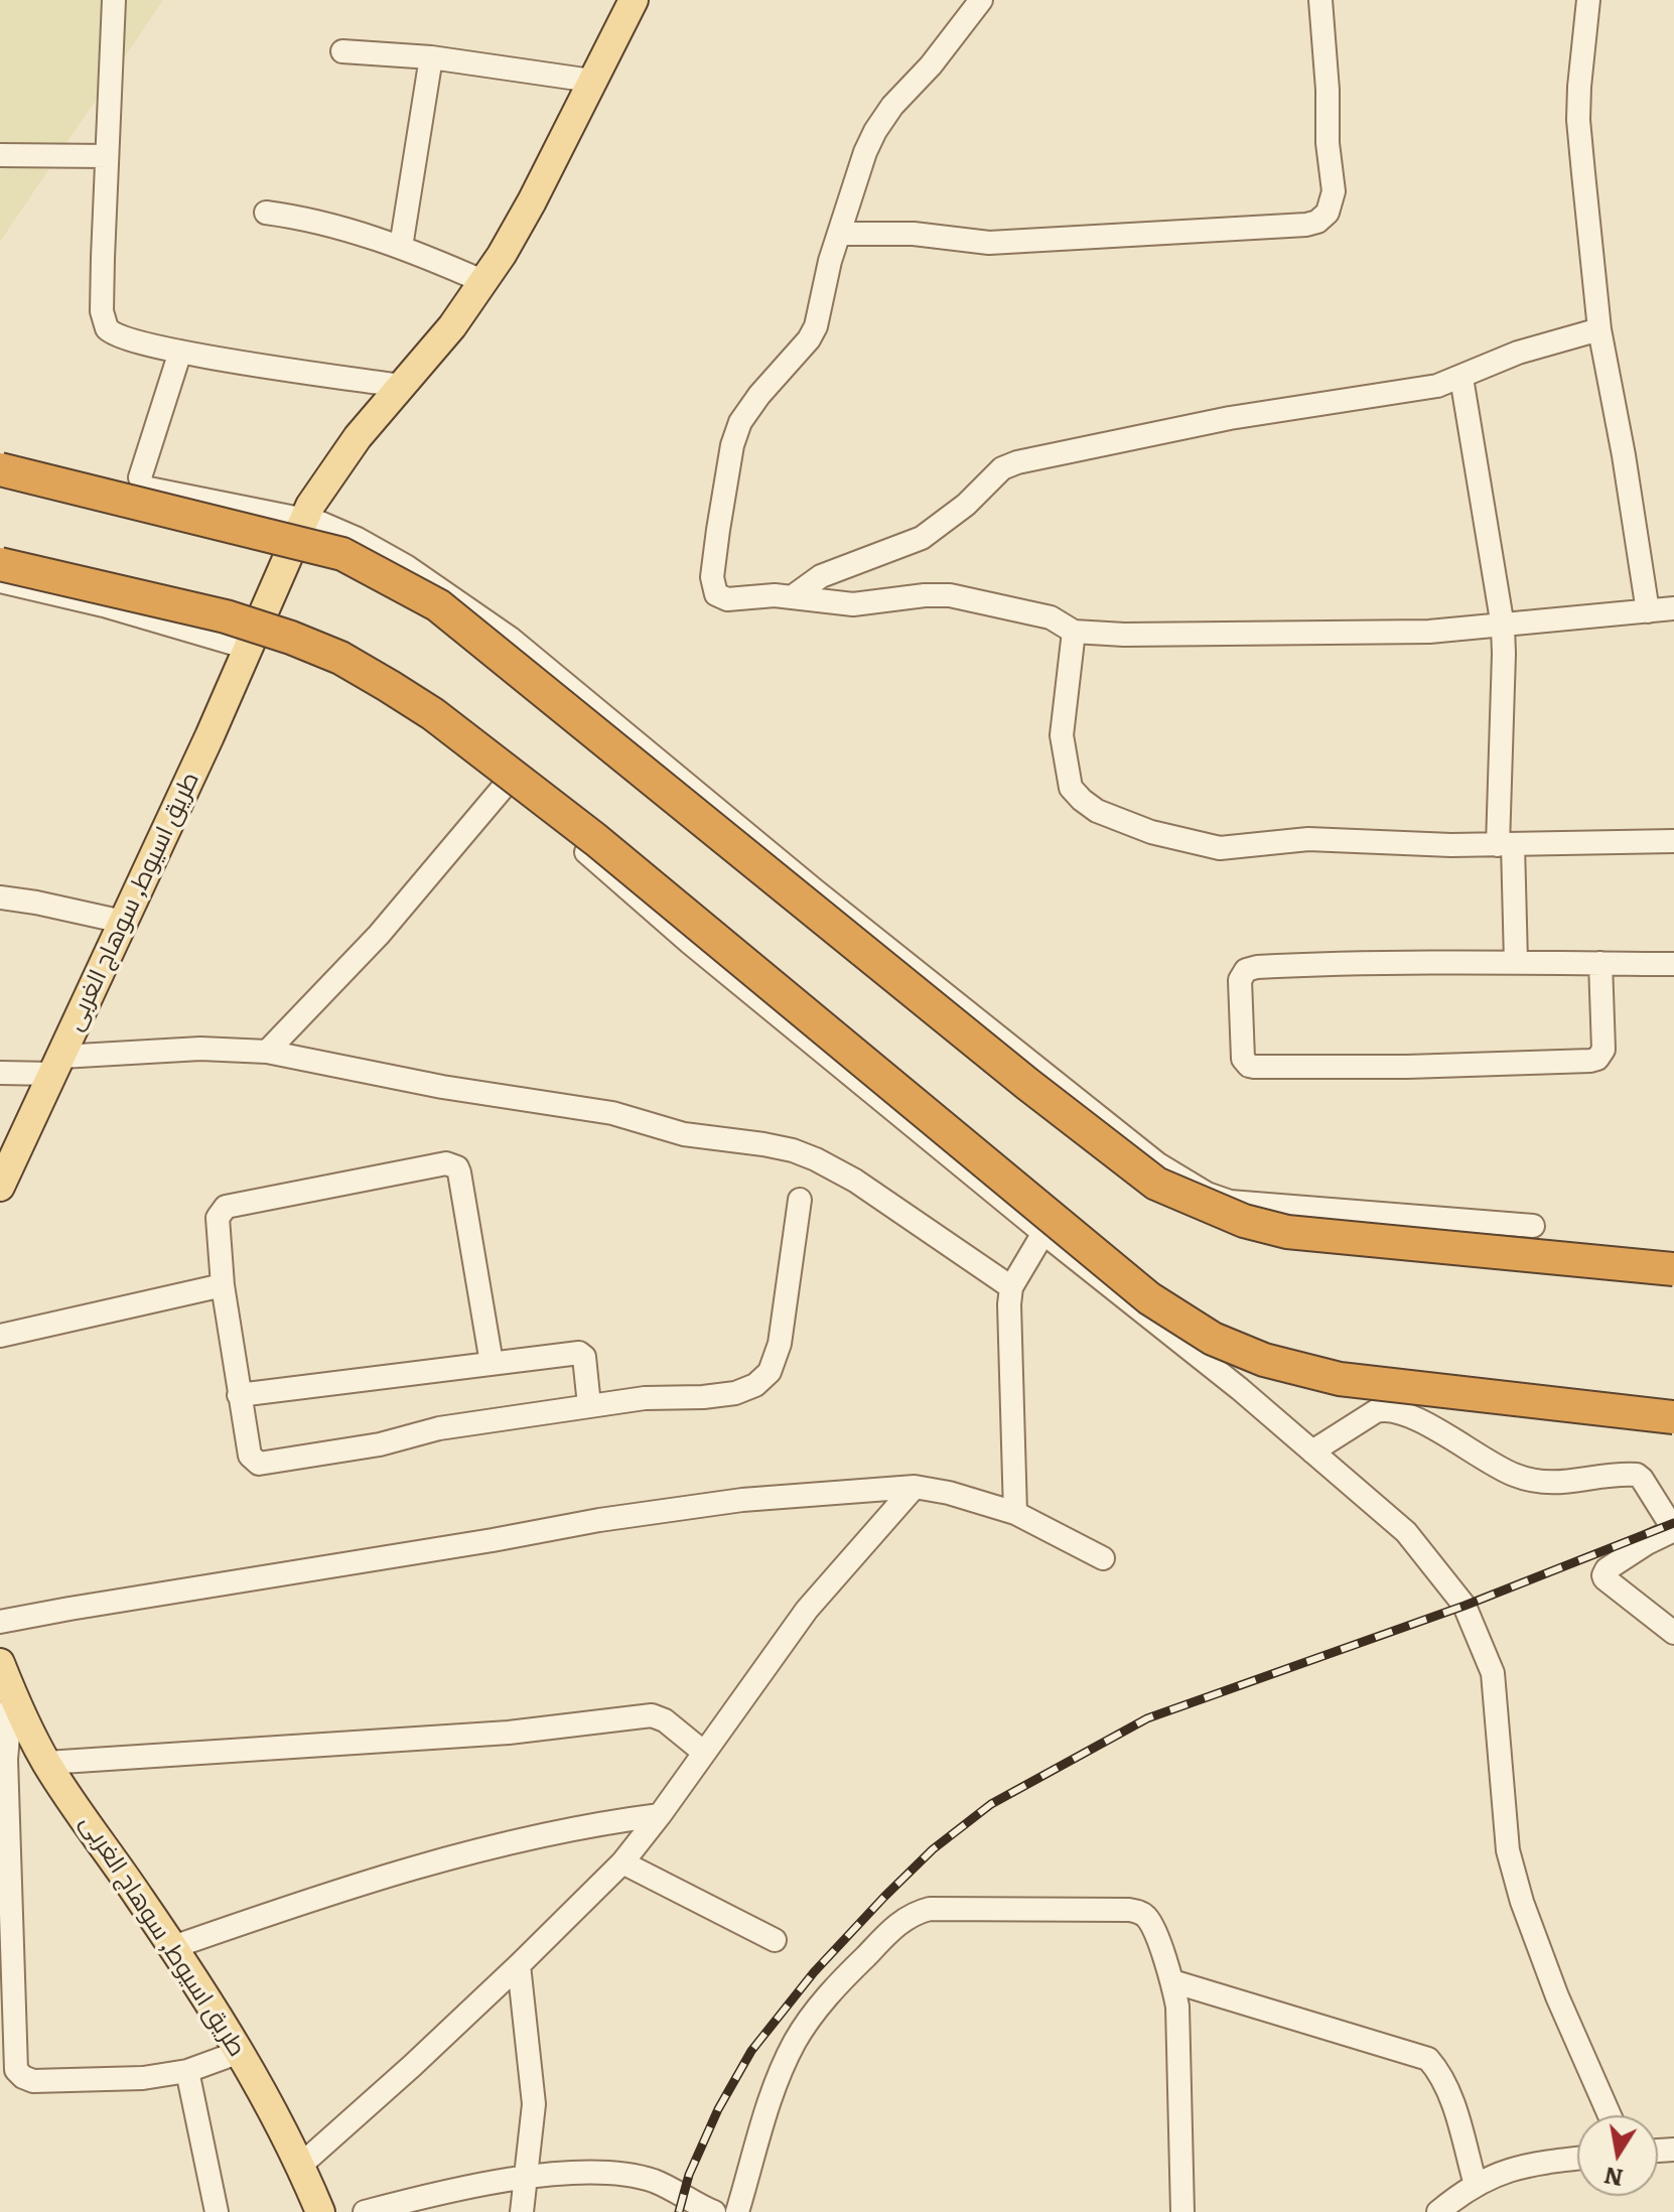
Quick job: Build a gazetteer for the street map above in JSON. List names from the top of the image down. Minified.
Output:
{"streets":{"main road":["طريق اسيوط, سوهاج الغربى"]},"north":"bottom"}
